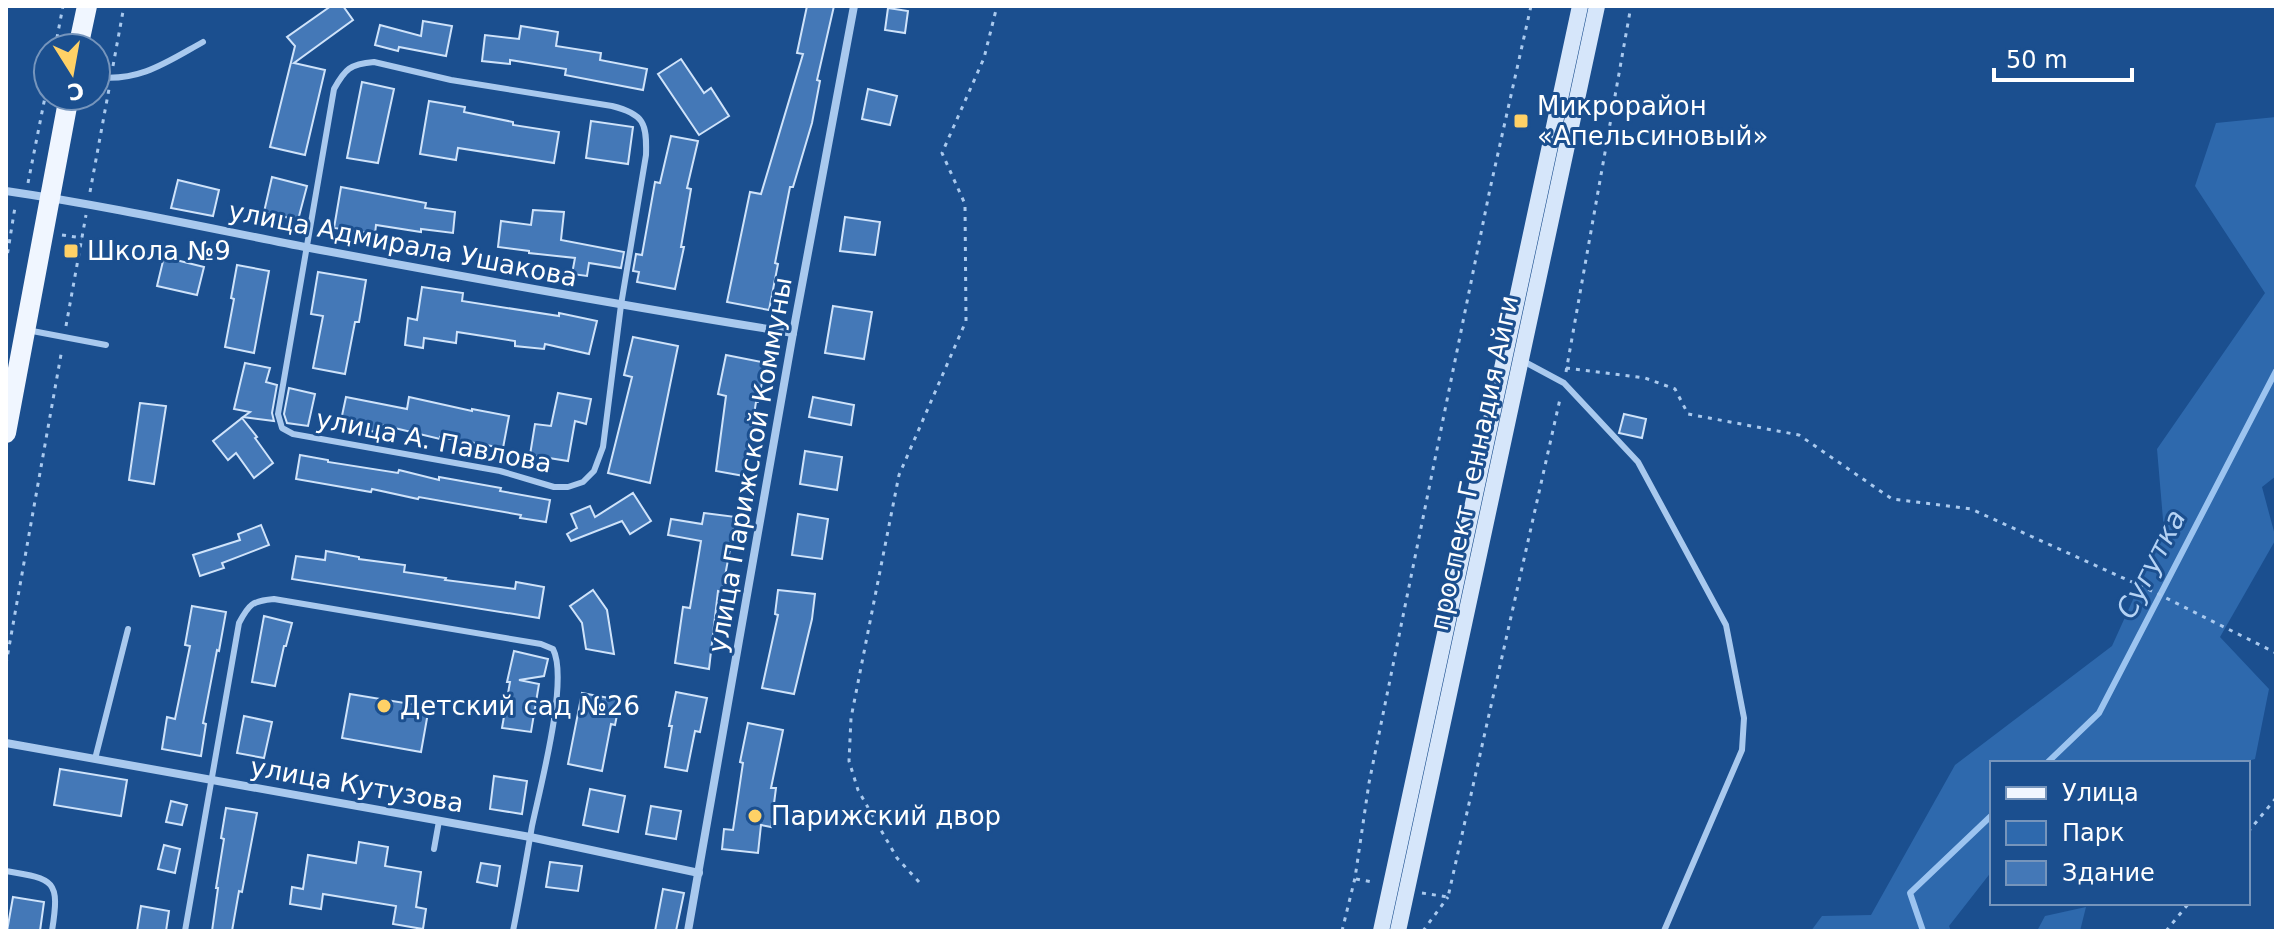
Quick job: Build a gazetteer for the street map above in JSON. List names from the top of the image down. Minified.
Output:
{"streets":{"main road":["проспект Геннадия Айги"],"street":["улица Адмирала Ушакова","улица Парижской Коммуны","улица Кутузова"],"lane":["улица А. Павлова"]},"crossings":[["улица Адмирала Ушакова","улица А. Павлова"],["улица Адмирала Ушакова","улица Парижской Коммуны"],["улица Парижской Коммуны","улица Кутузова"]],"water":["Сугутка"],"places":{"transit":["Микрорайон «Апельсиновый»","Школа №9"],"other":["Детский сад №26","Парижский двор"]},"legend":["Улица","Парк","Здание"],"scale_bar":"50 m","north":"bottom"}
